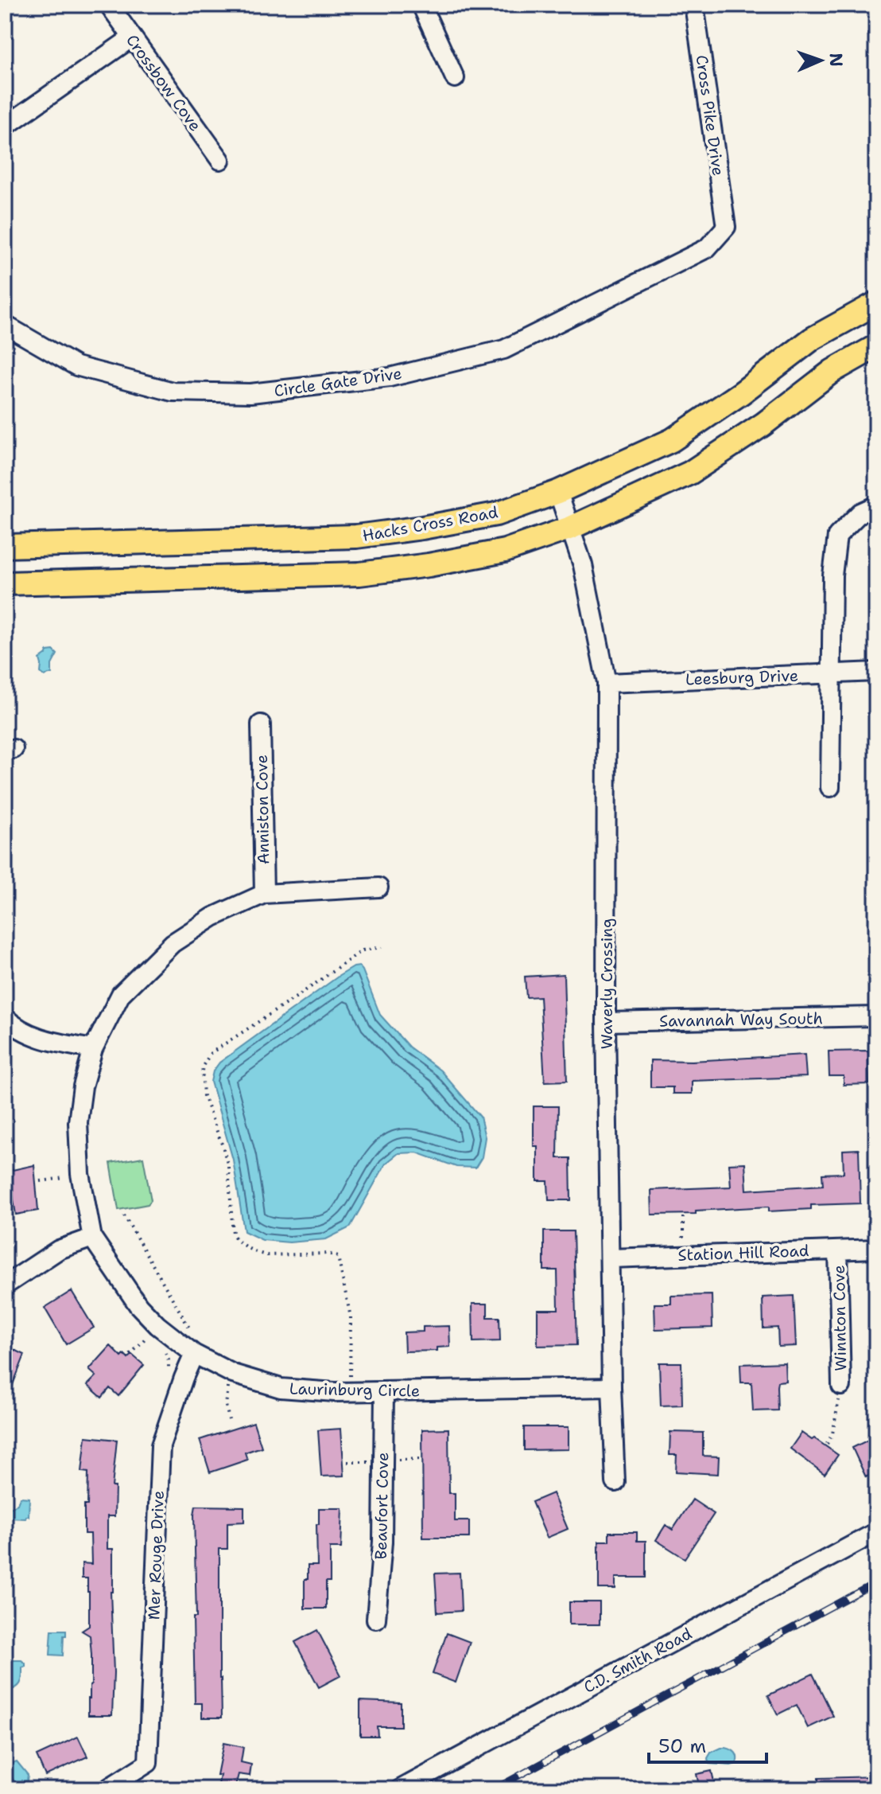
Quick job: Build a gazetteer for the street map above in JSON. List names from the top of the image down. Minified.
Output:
{"streets":{"main road":["Hacks Cross Road"],"street":["Crossbow Cove","Cross Pike Drive","Circle Gate Drive","Leesburg Drive","Anniston Cove","Waverly Crossing","Savannah Way South","Station Hill Road","Winnton Cove","Laurinburg Circle","Beaufort Cove","Mer Rouge Drive","C.D. Smith Road"]},"crossings":[["Cross Pike Drive","Circle Gate Drive"],["Hacks Cross Road","Waverly Crossing"],["Leesburg Drive","Waverly Crossing"],["Anniston Cove","Laurinburg Circle"],["Waverly Crossing","Savannah Way South"],["Waverly Crossing","Station Hill Road"],["Waverly Crossing","Laurinburg Circle"],["Station Hill Road","Winnton Cove"],["Laurinburg Circle","Beaufort Cove"],["Laurinburg Circle","Mer Rouge Drive"]],"scale_bar":"50 m","north":"right"}
